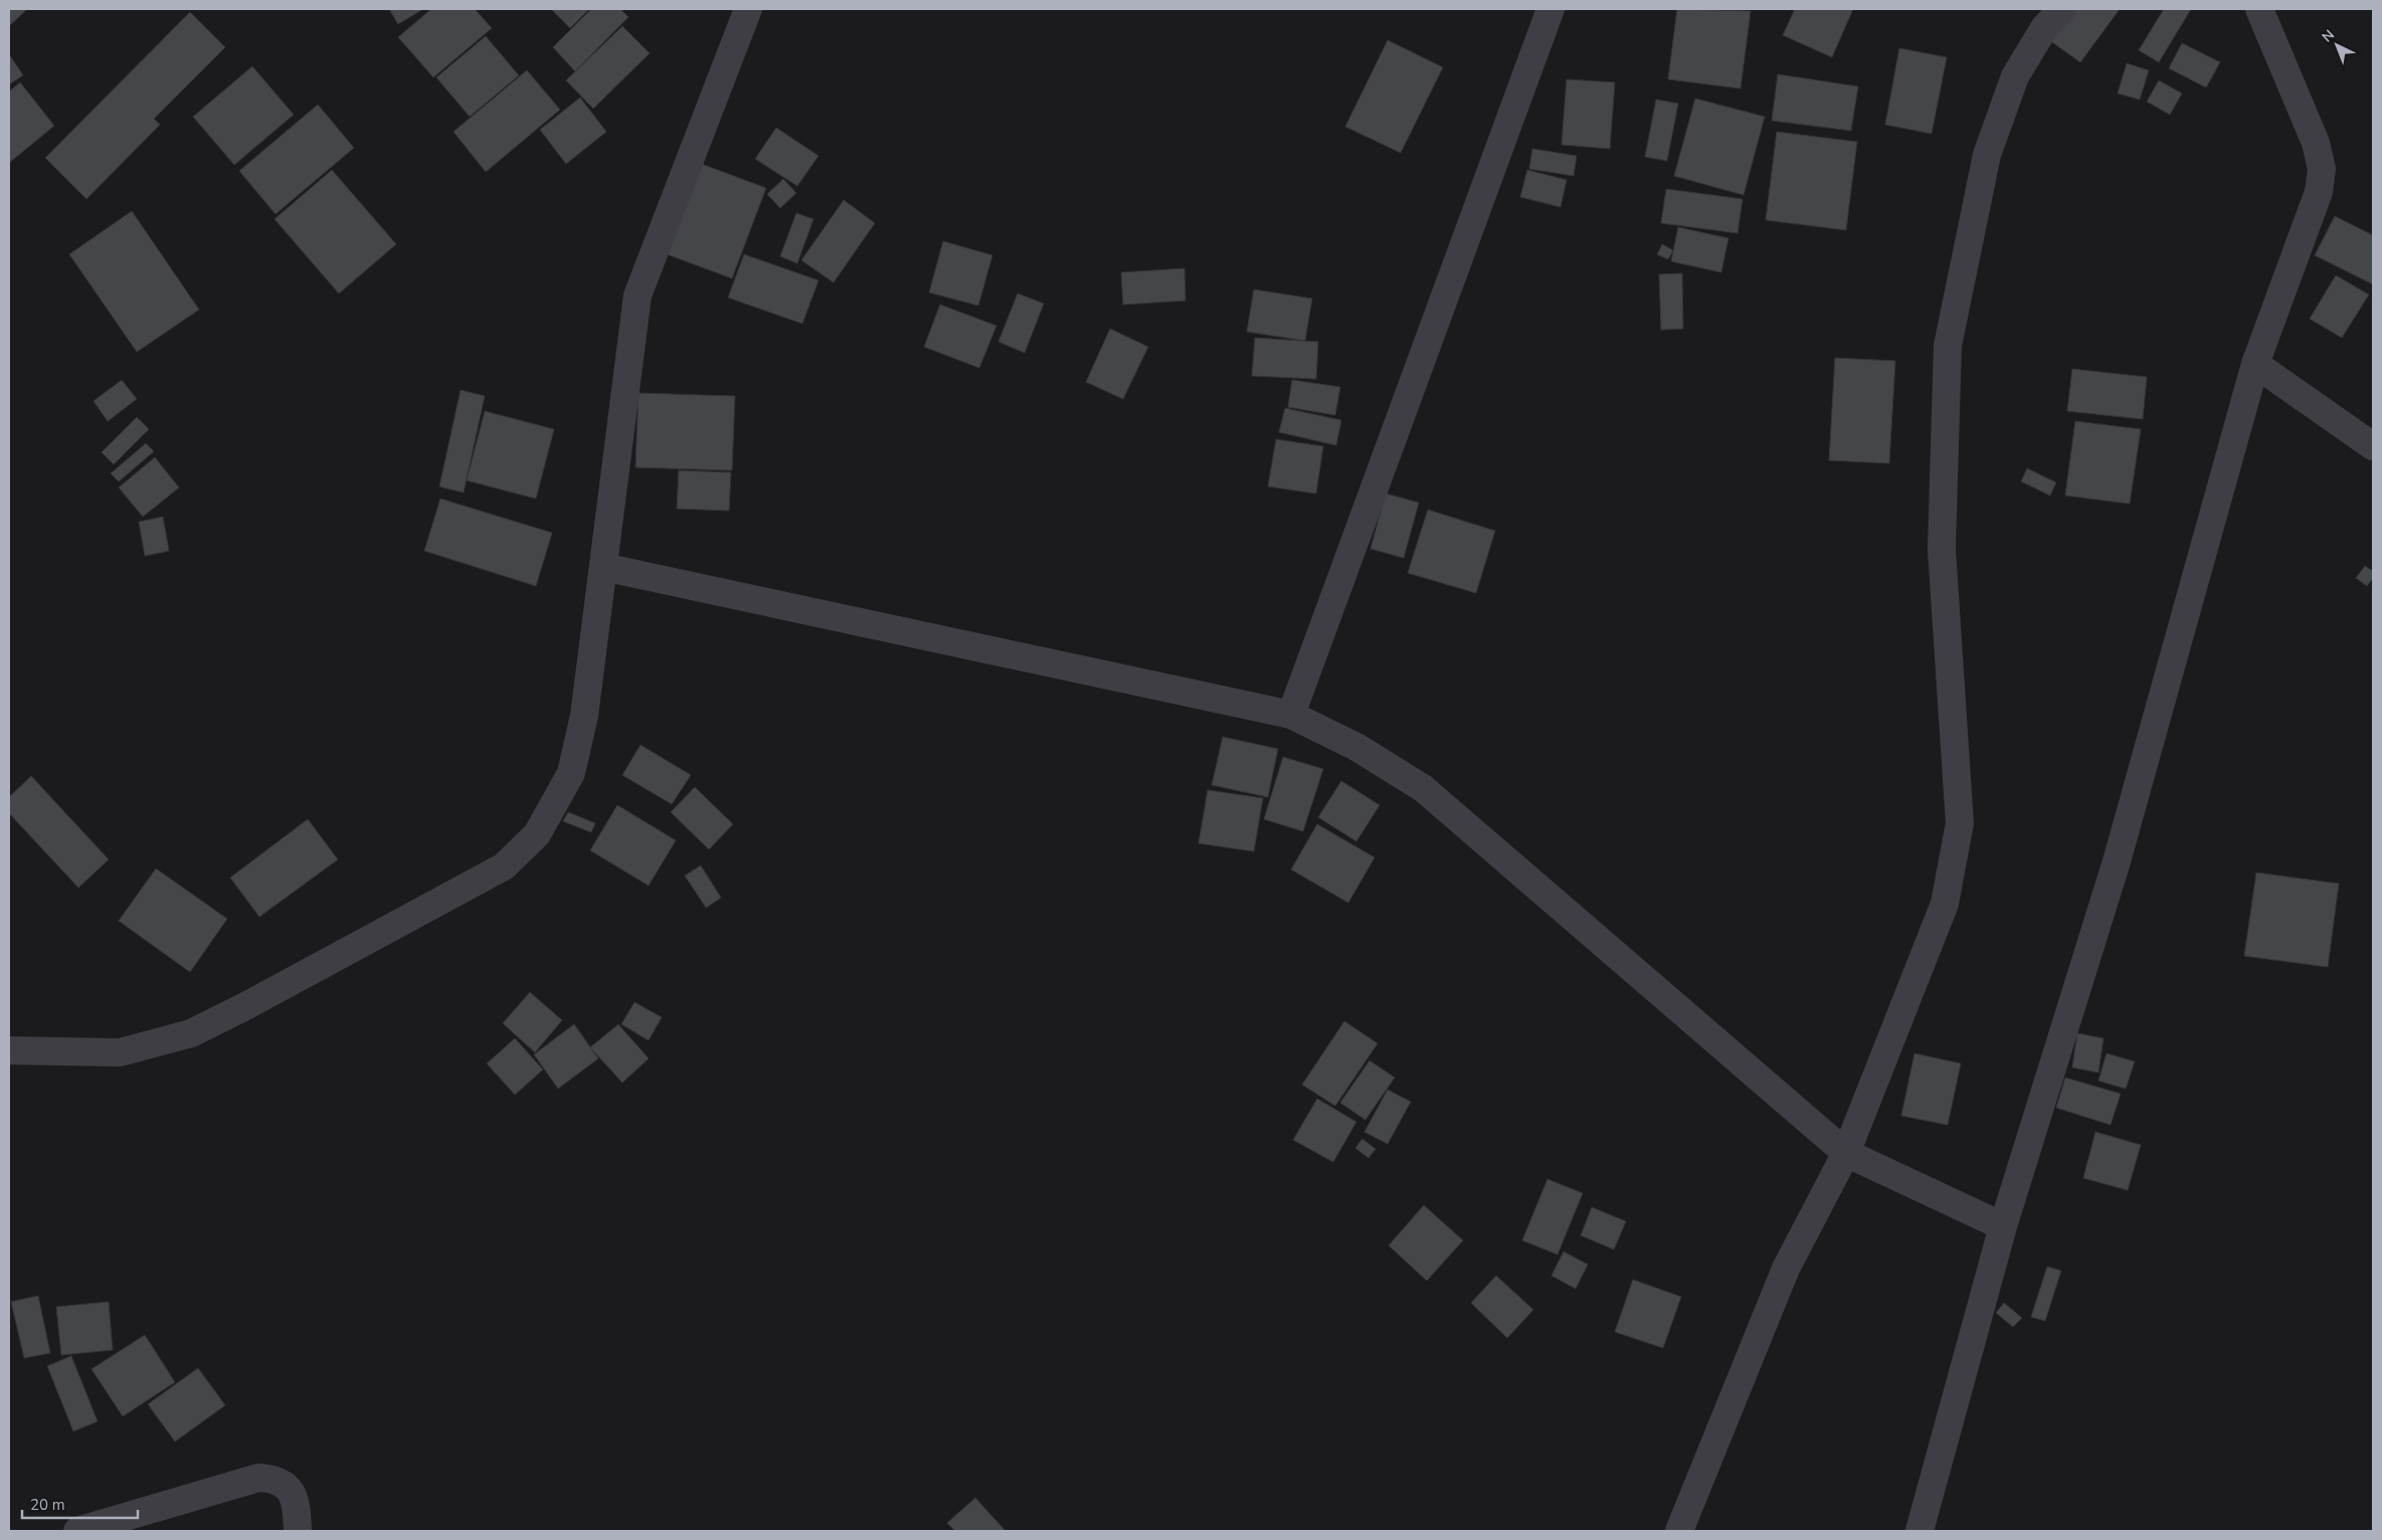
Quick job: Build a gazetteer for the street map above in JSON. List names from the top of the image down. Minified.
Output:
{"scale_bar":"20 m","north":"top left"}
